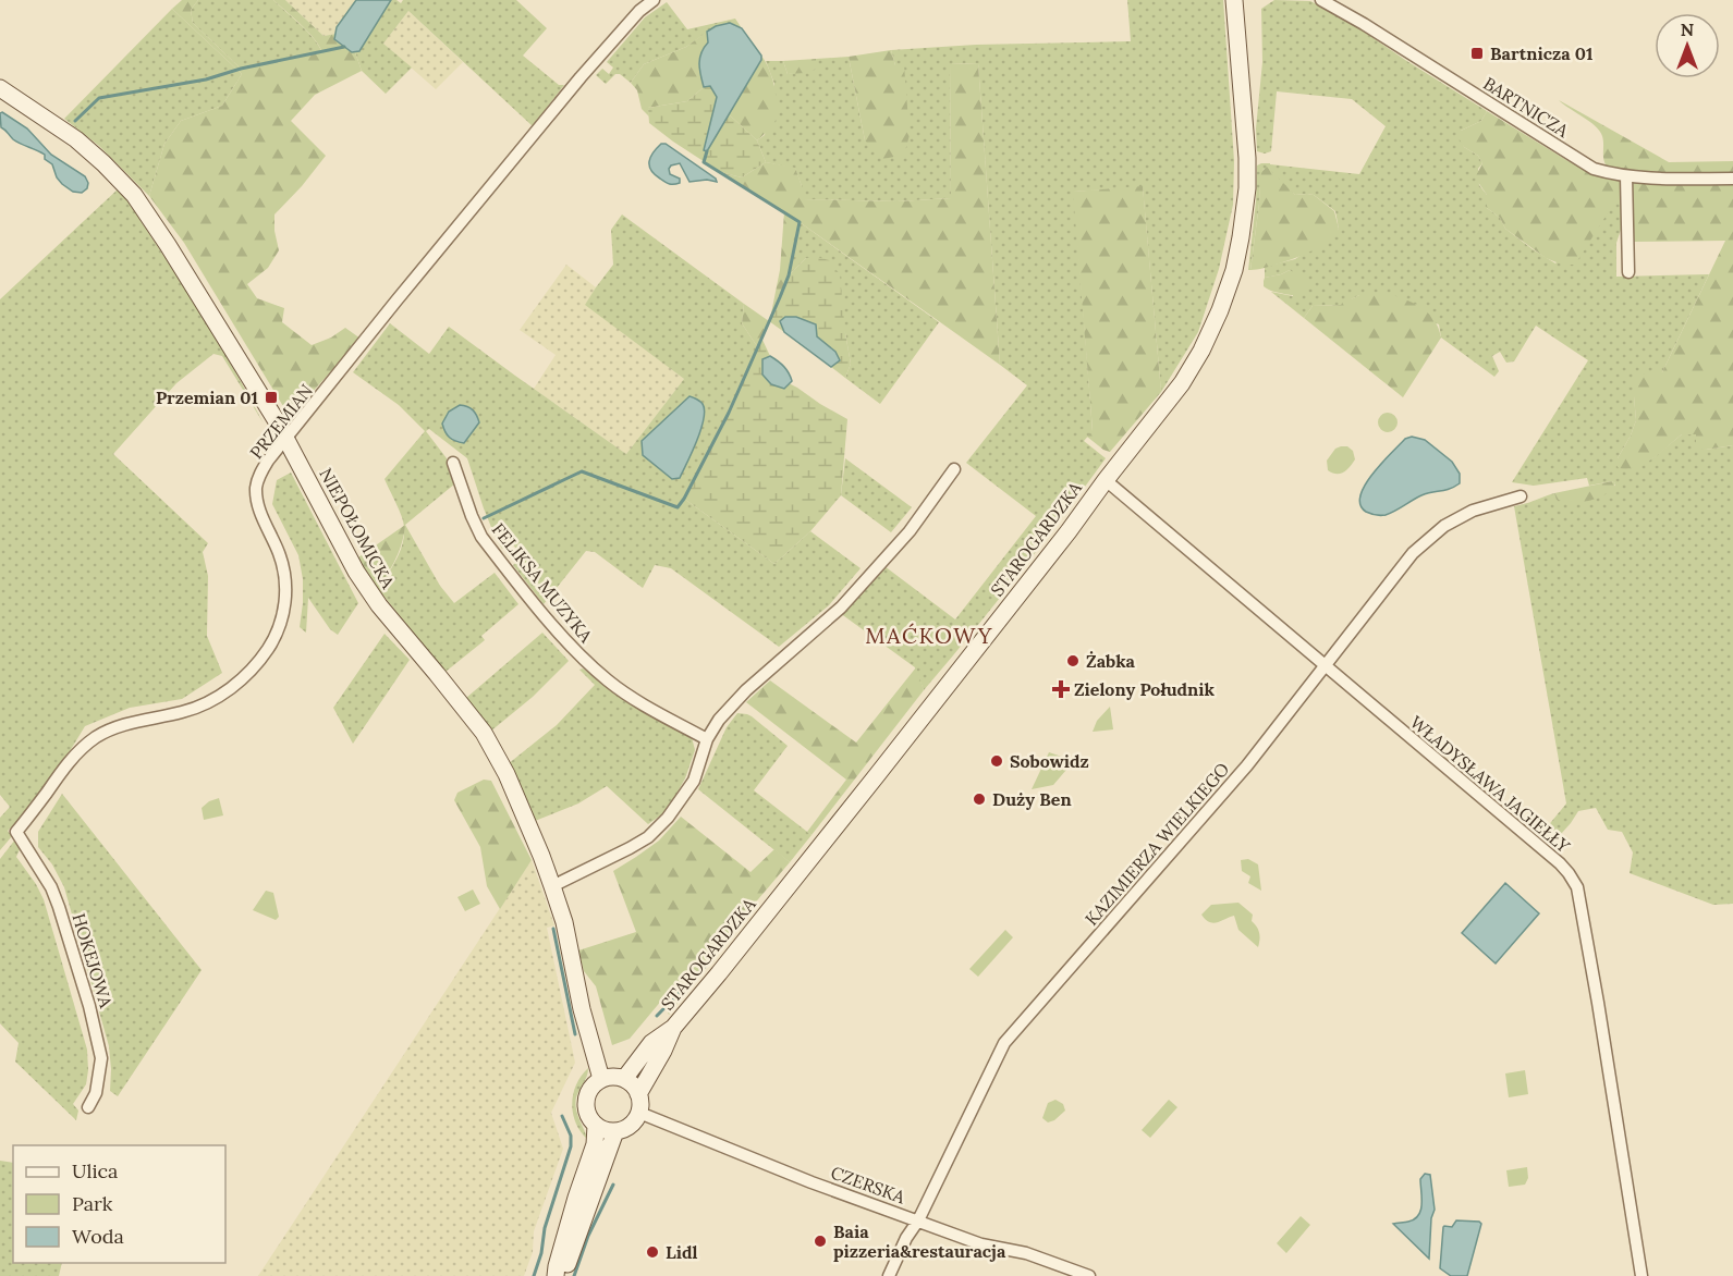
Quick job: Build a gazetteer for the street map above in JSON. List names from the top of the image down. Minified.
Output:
{"streets":{"main road":["NIEPOŁOMICKA","STAROGARDZKA"],"street":["BARTNICZA","PRZEMIAN","FELIKSA MUZYKA","WŁADYSŁAWA JAGIEŁŁY","KAZIMIERZA WIELKIEGO","HOKEJOWA","CZERSKA"]},"crossings":[["PRZEMIAN","NIEPOŁOMICKA"],["PRZEMIAN","HOKEJOWA"],["NIEPOŁOMICKA","STAROGARDZKA"],["NIEPOŁOMICKA","CZERSKA"],["STAROGARDZKA","WŁADYSŁAWA JAGIEŁŁY"],["STAROGARDZKA","CZERSKA"],["WŁADYSŁAWA JAGIEŁŁY","KAZIMIERZA WIELKIEGO"],["KAZIMIERZA WIELKIEGO","CZERSKA"]],"districts":["MAĆKOWY"],"places":{"transit":["Bartnicza 01","Przemian 01"],"other":["Żabka","Sobowidz","Duży Ben","Baia pizzeria&restauracja","Lidl"],"health":["Zielony Południk"]},"legend":["Ulica","Park","Woda"],"north":"top"}
